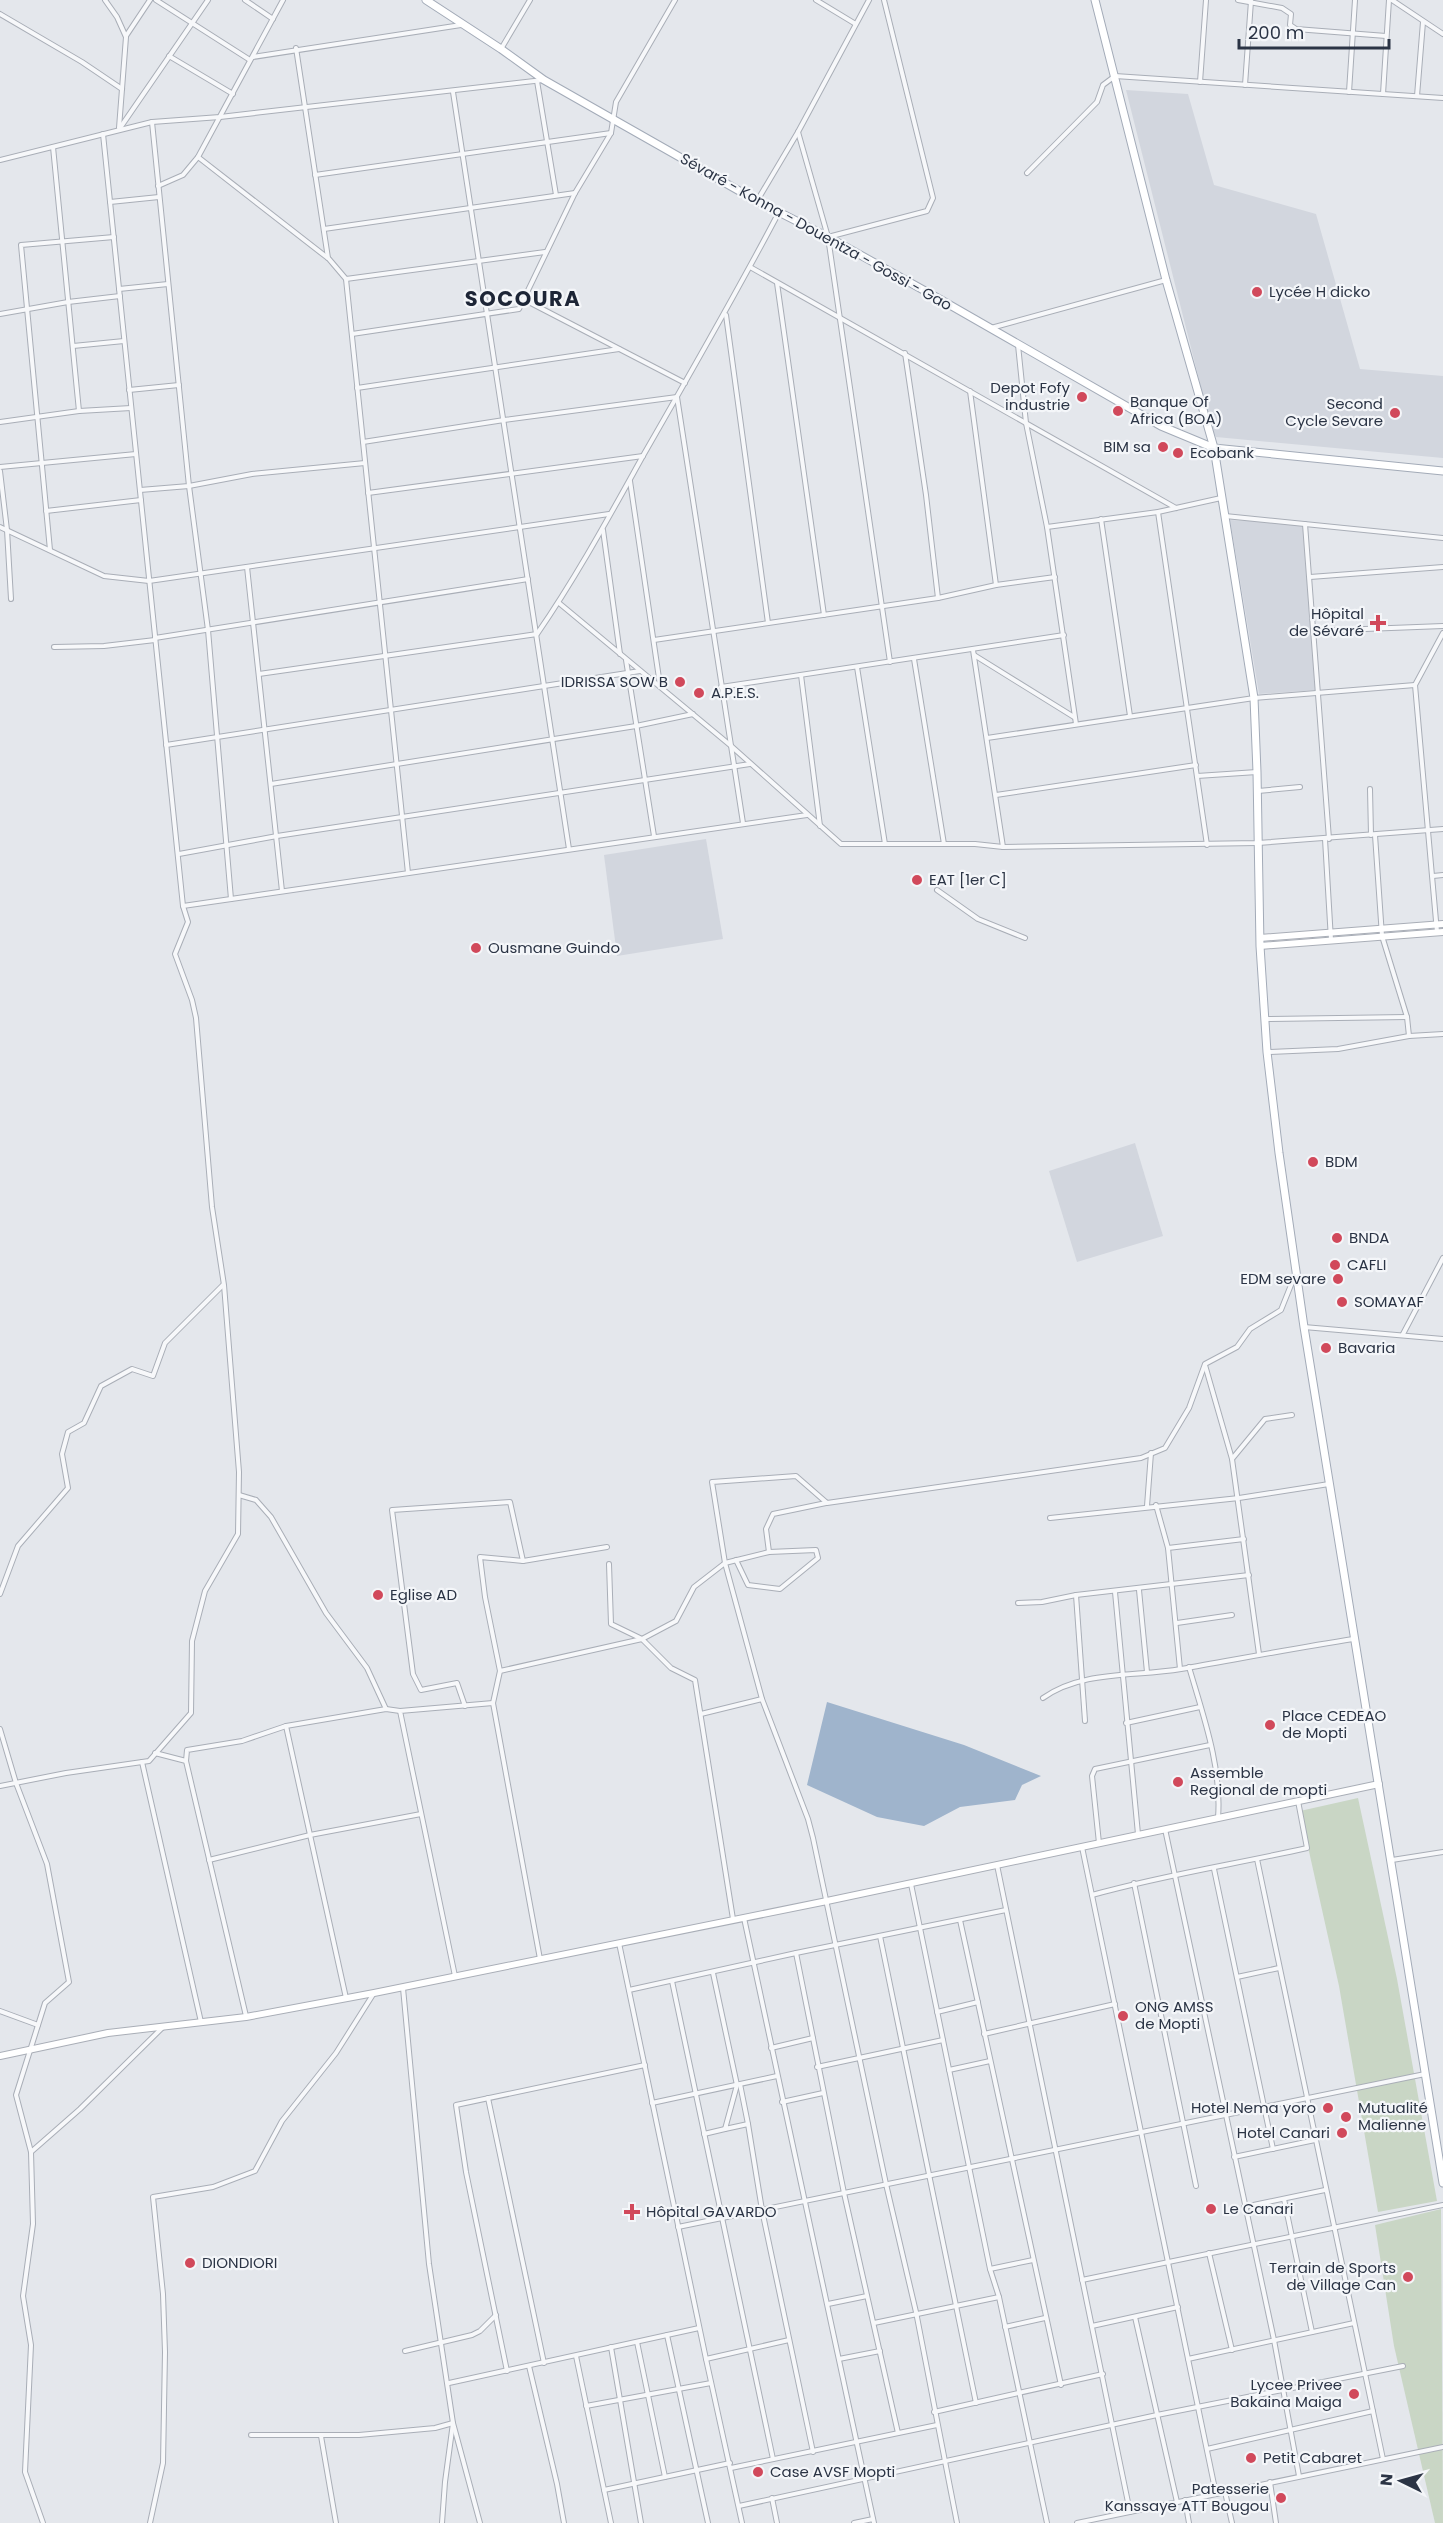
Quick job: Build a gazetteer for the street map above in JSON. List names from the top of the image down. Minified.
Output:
{"streets":{"main road":["Sévaré - Konna - Douentza - Gossi - Gao"]},"districts":["SOCOURA"],"places":{"other":["Lycée H dicko","Depot Fofy industrie","Banque Of Africa (BOA)","Second Cycle Sevare","BIM sa","Ecobank","IDRISSA SOW B","A.P.E.S.","EAT [1er C]","Ousmane Guindo","BDM","BNDA","CAFLI","EDM sevare","SOMAYAF","Bavaria","Eglise AD","Place CEDEAO de Mopti","Assemble Regional de mopti","ONG AMSS de Mopti","Hotel Nema yoro","Mutualité Malienne","Hotel Canari","Le Canari","DIONDIORI","Terrain de Sports de Village Can","Lycee Privee Bakaina Maiga","Petit Cabaret","Case AVSF Mopti","Patesserie Kanssaye ATT Bougou"],"health":["Hôpital de Sévaré","Hôpital GAVARDO"]},"scale_bar":"200 m","north":"left"}
